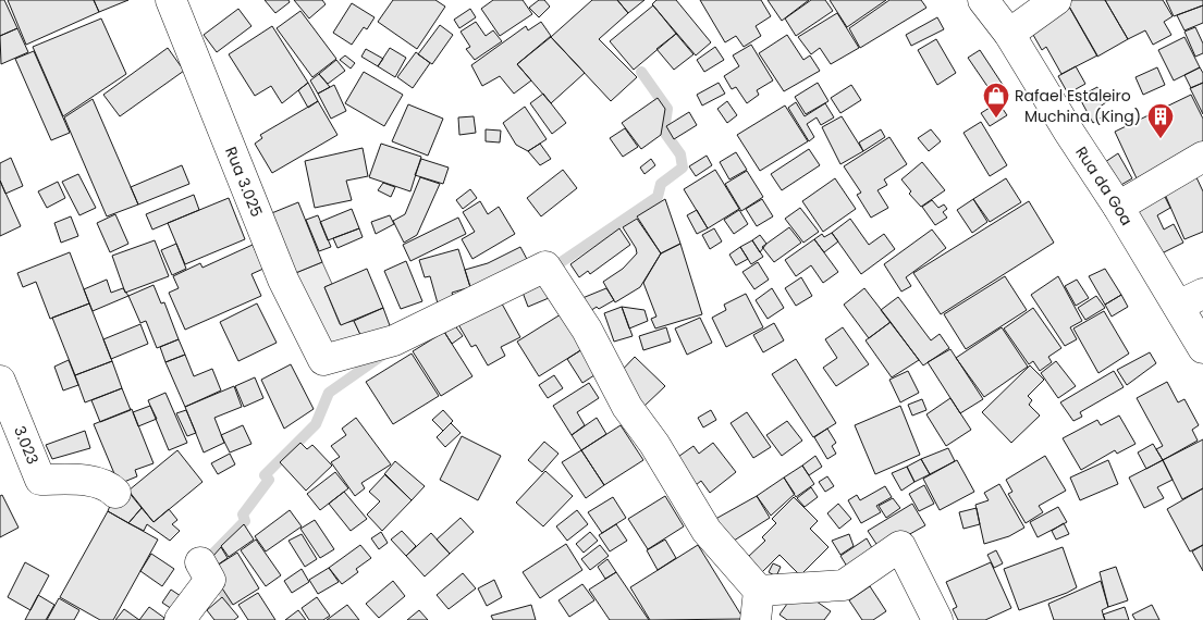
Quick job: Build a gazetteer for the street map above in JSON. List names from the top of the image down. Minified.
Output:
{"streets":{"street":["Rua 3.025","Rua da Goa","3.023"]},"places":{"shop":["Rafael Estaleiro"],"building":["Muchina (King)"]}}
